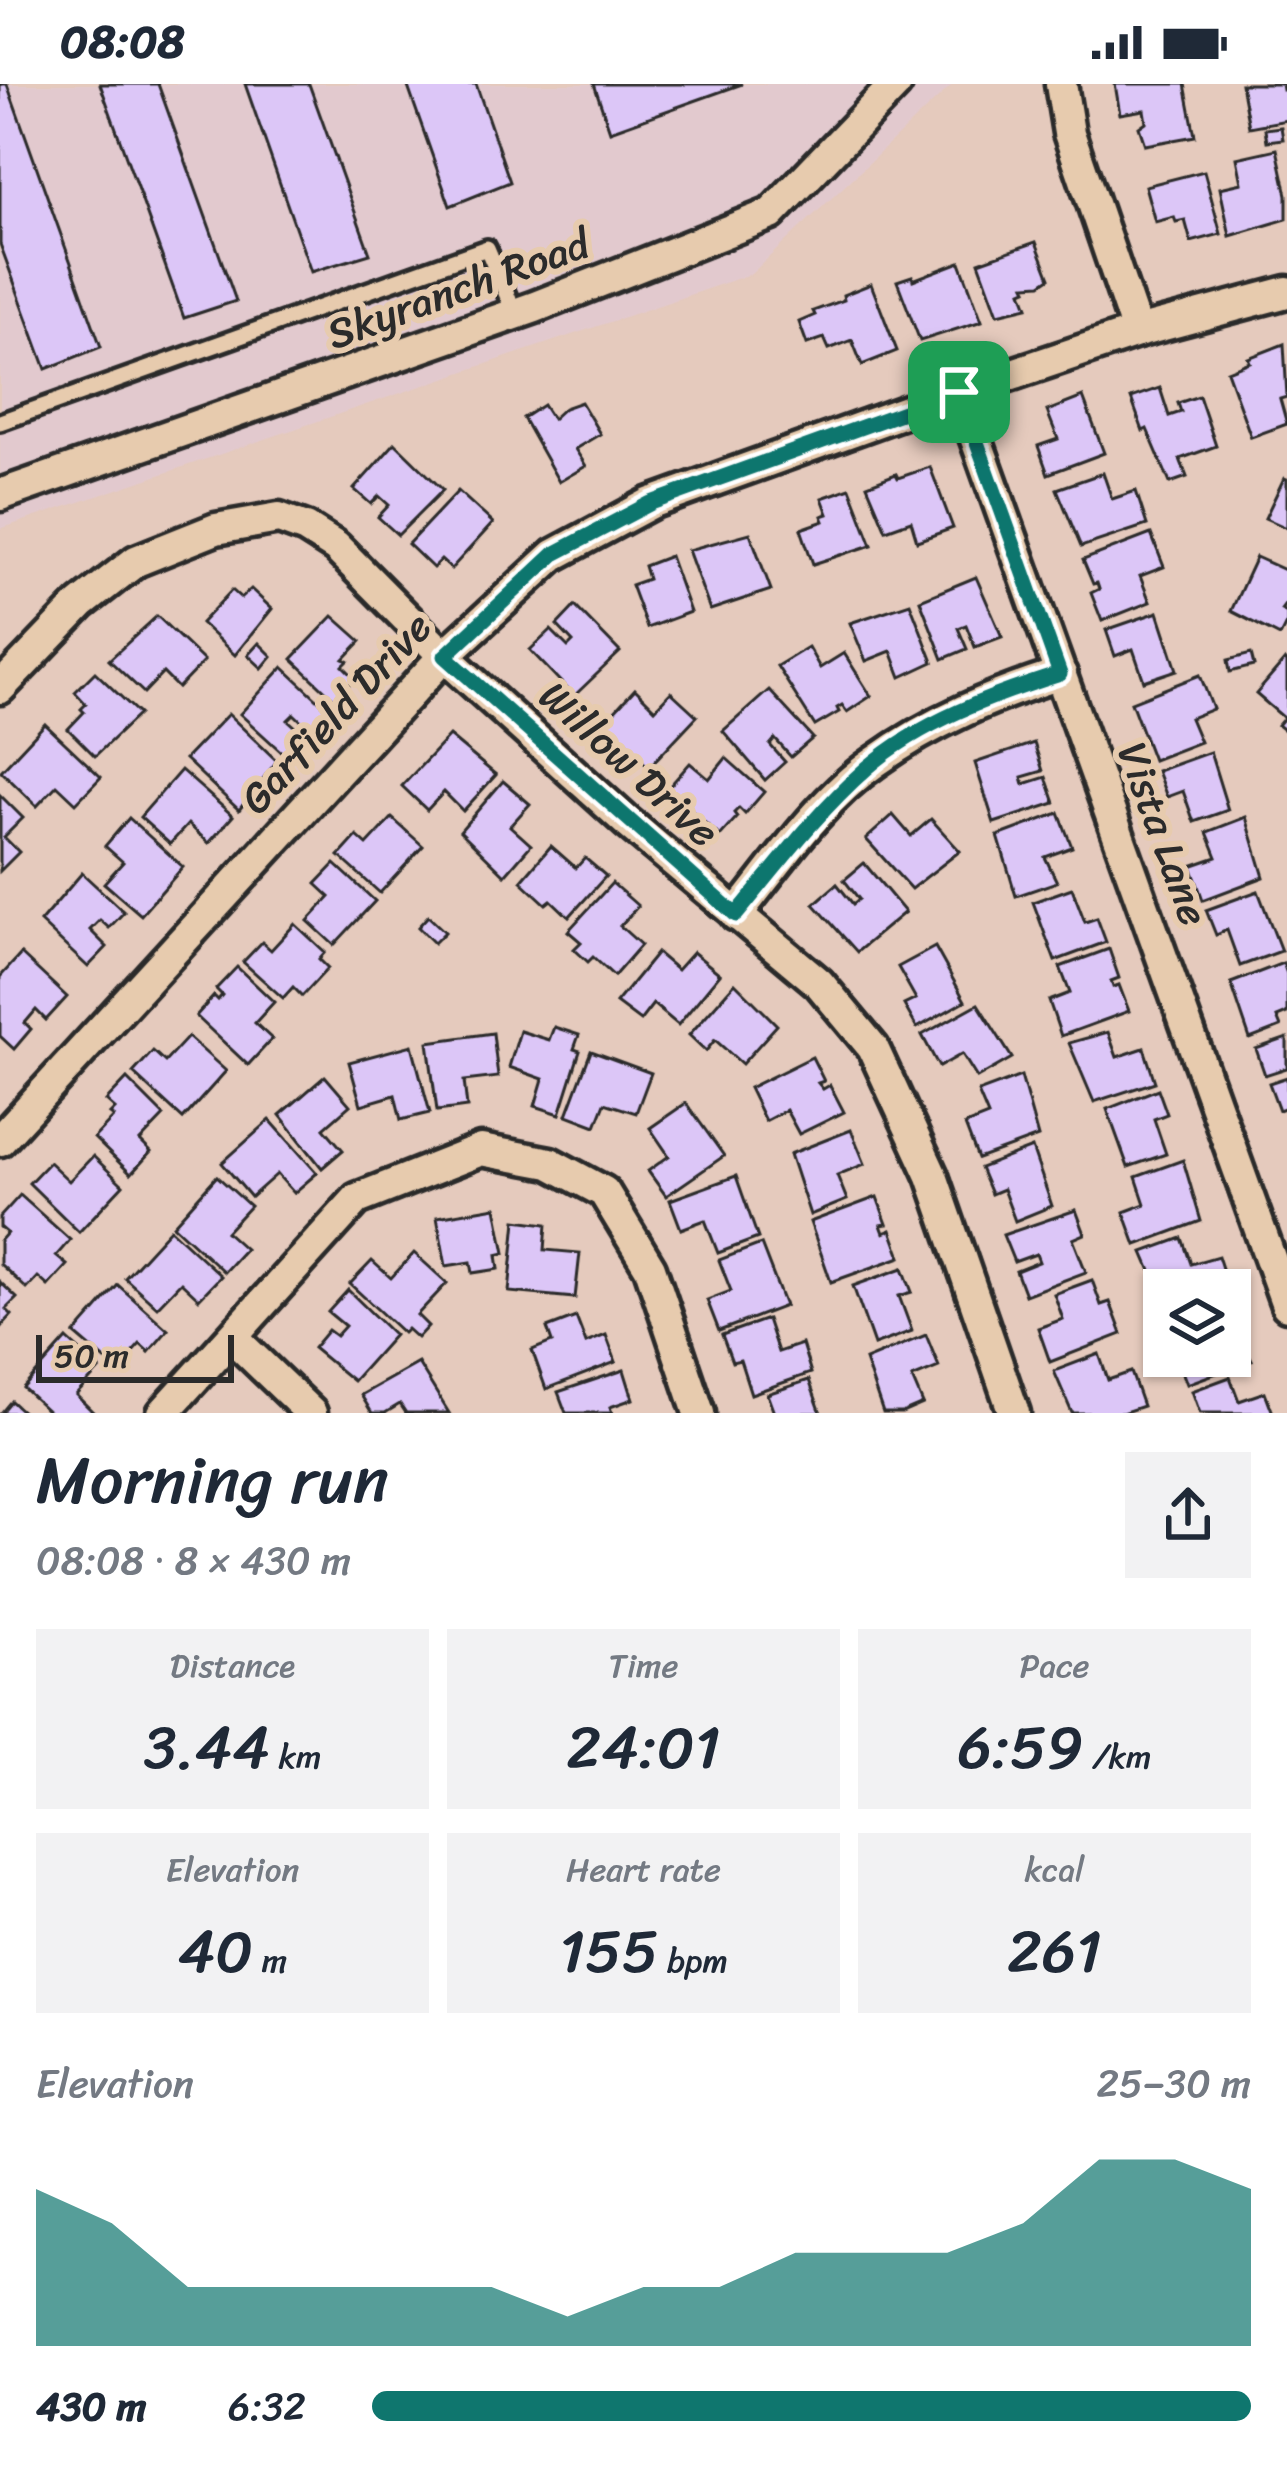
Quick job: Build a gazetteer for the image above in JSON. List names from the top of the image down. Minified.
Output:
{"streets":{"street":["Skyranch Road","Garfield Drive","Willow Drive","Vista Lane"]},"crossings":[["Garfield Drive","Willow Drive"],["Garfield Drive","Vista Lane"]],"scale_bar":"50 m","page":{"status":"08:08","scale":"50 m","heading":["Morning run","08:08 · 8 × 430 m"],"stats":[["Distance","3.44 km"],["Time","24:01"],["Pace","6:59 /km"],["Elevation","40 m"],["Heart rate","155 bpm"],["kcal","261"]],"chart":["Elevation","25–30 m"],"list":[{"name":"430 m","note":"6:32"}]}}
